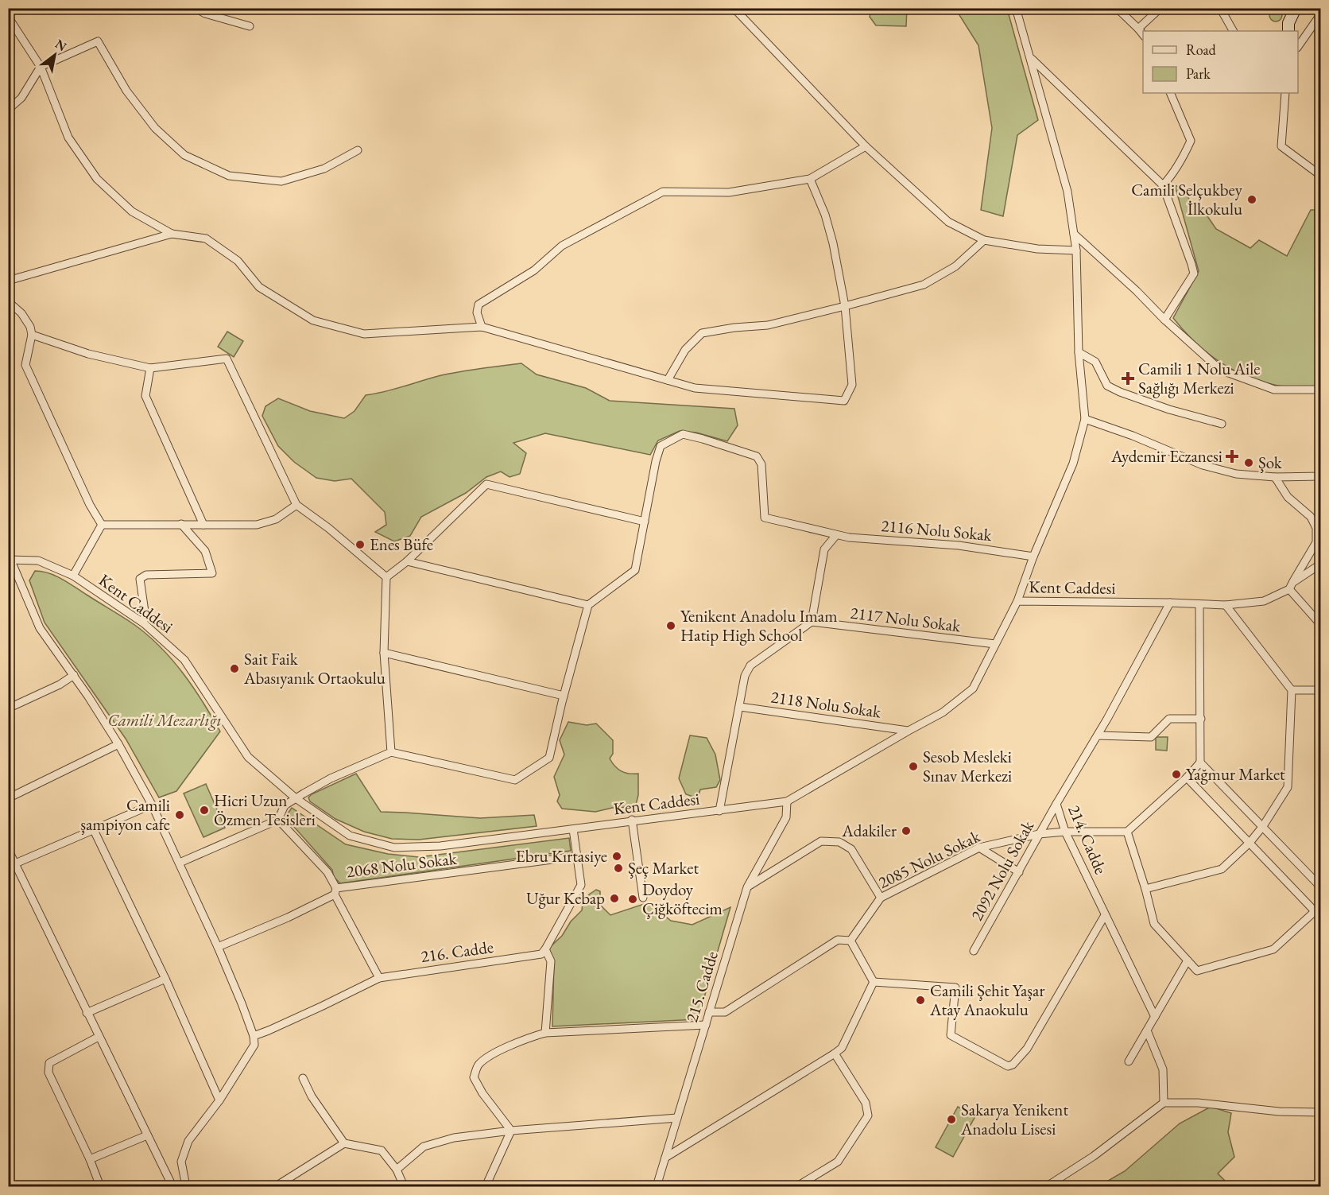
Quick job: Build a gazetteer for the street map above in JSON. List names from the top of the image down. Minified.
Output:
{"streets":{"street":["2116 Nolu Sokak","Kent Caddesi","2117 Nolu Sokak","2118 Nolu Sokak","214. Cadde","2085 Nolu Sokak","2068 Nolu Sokak","2092 Nolu Sokak","216. Cadde","215. Cadde"]},"crossings":[["Kent Caddesi","2117 Nolu Sokak"],["Kent Caddesi","2118 Nolu Sokak"],["Kent Caddesi","214. Cadde"],["Kent Caddesi","215. Cadde"],["214. Cadde","2085 Nolu Sokak"],["214. Cadde","2092 Nolu Sokak"],["2085 Nolu Sokak","2092 Nolu Sokak"]],"parks":["Camili Mezarlığı"],"places":{"other":["Camili Selçukbey İlkokulu","Şok","Enes Büfe","Yenikent Anadolu Imam Hatip High School","Sait Faik Abasıyanık Ortaokulu","Sesob Mesleki Sınav Merkezi","Yağmur Market","Hicri Uzun Özmen Tesisleri","Camili şampiyon cafe","Adakiler","Ebru Kırtasiye","Şeç Market","Uğur Kebap","Doydoy Çiğköftecim","Camili Şehit Yaşar Atay Anaokulu","Sakarya Yenikent Anadolu Lisesi"],"health":["Camili 1 Nolu Aile Sağlığı Merkezi","Aydemir Eczanesi"]},"legend":["Road","Park"],"north":"top right"}
